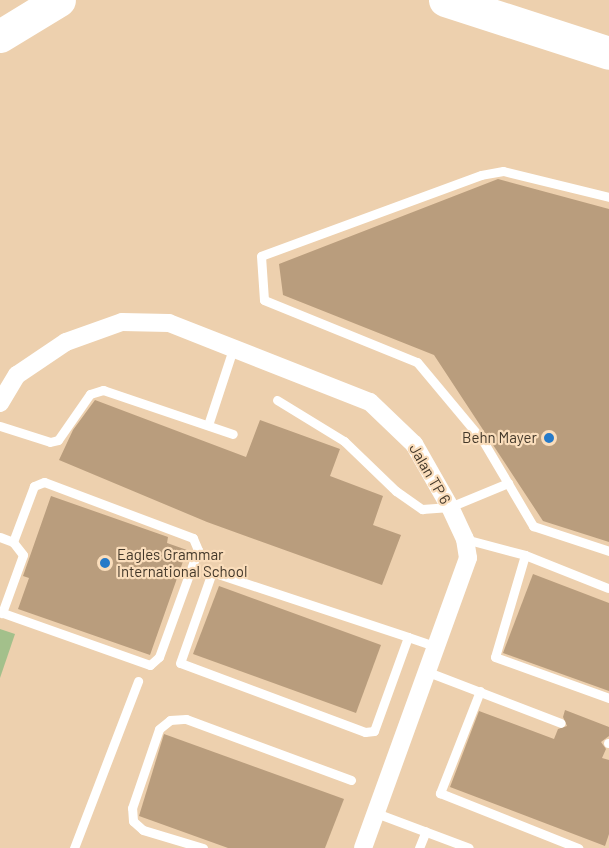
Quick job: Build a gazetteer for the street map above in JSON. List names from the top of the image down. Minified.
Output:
{"streets":{"street":["Jalan TP 6"]},"places":["Behn Mayer","Eagles Grammar International School"]}
